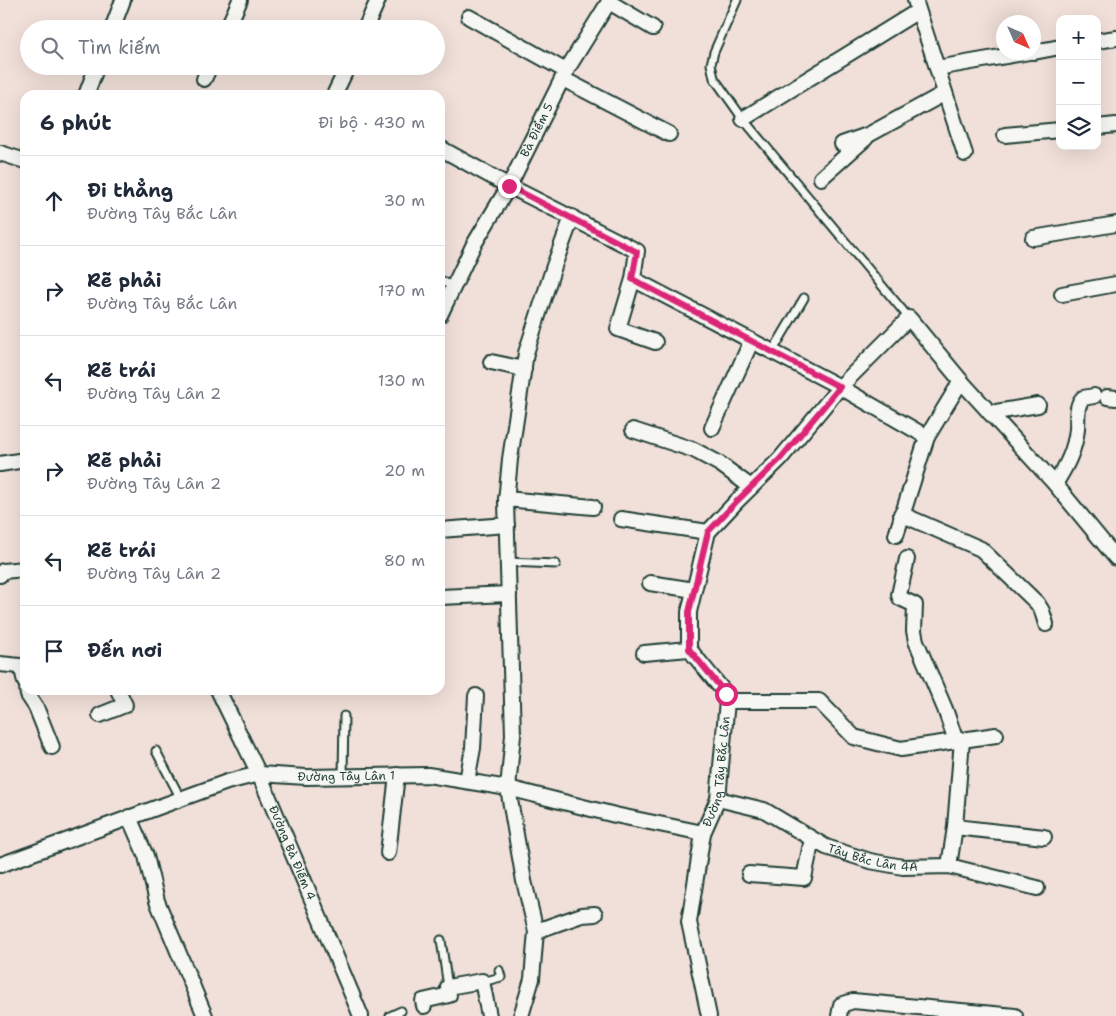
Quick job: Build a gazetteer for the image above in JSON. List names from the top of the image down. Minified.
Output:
{"streets":{"street":["Bà Điểm 5","Đường Tây Bắc Lân","Đường Tây Lân 1","Đường Bà Điểm 4","Tây Bắc Lân 4A"]},"crossings":[["Đường Tây Bắc Lân","Đường Tây Lân 1"],["Đường Tây Bắc Lân","Tây Bắc Lân 4A"],["Đường Tây Lân 1","Đường Bà Điểm 4"]],"north":"bottom right","page":{"map_buttons":["+","−"],"search":"Tìm kiếm","heading":["6 phút","Đi bộ · 430 m"],"list":[["Đi thẳng","Đường Tây Bắc Lân","30 m"],["Rẽ phải","Đường Tây Bắc Lân","170 m"],["Rẽ trái","Đường Tây Lân 2","130 m"],["Rẽ phải","Đường Tây Lân 2","20 m"],["Rẽ trái","Đường Tây Lân 2","80 m"],"Đến nơi"]}}
